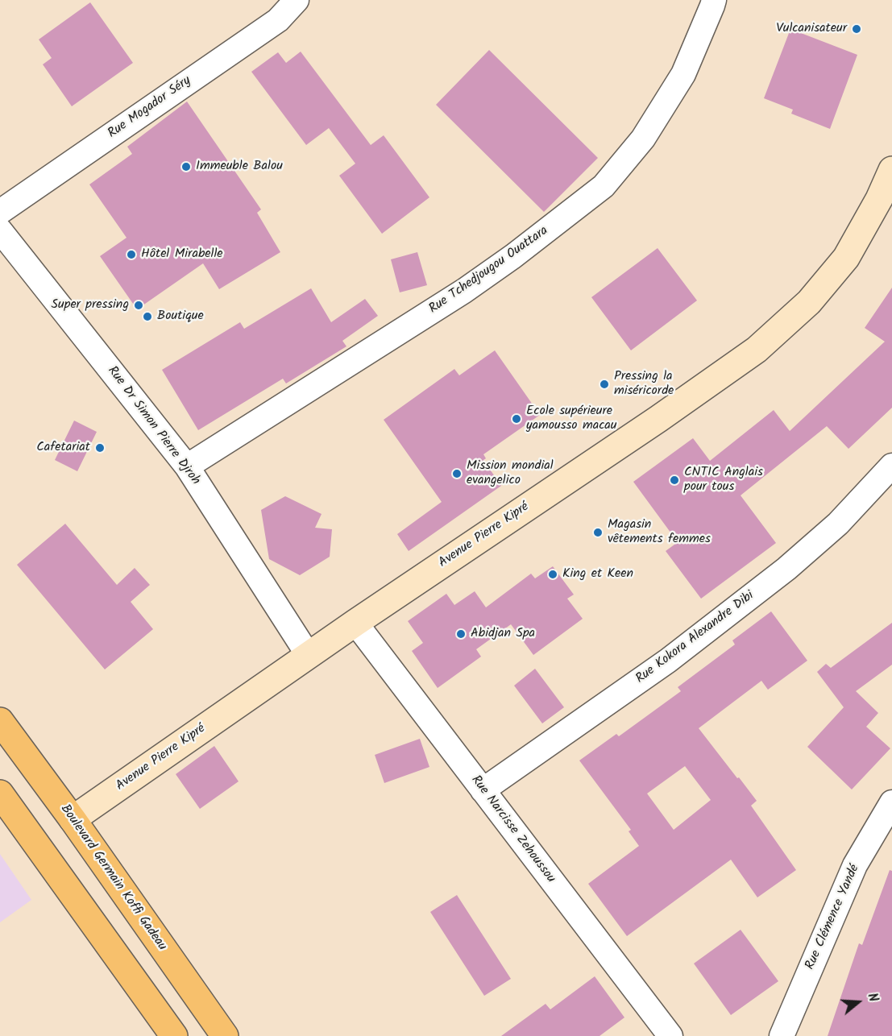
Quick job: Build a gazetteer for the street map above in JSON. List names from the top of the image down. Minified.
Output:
{"streets":{"main road":["Boulevard Germain Koffi Gadeau"],"street":["Rue Mogador Séry","Rue Tchedjougou Ouattara","Rue Dr Simon Pierre Djroh","Avenue Pierre Kipré","Rue Kokora Alexandre Dibi","Rue Narcisse Zehoussou","Rue Clémence Yandé"]},"crossings":[["Rue Tchedjougou Ouattara","Rue Dr Simon Pierre Djroh"],["Rue Dr Simon Pierre Djroh","Avenue Pierre Kipré"],["Avenue Pierre Kipré","Rue Narcisse Zehoussou"],["Avenue Pierre Kipré","Boulevard Germain Koffi Gadeau"],["Rue Kokora Alexandre Dibi","Rue Narcisse Zehoussou"]],"places":["Vulcanisateur","Immeuble Balou","Hôtel Mirabelle","Super pressing","Boutique","Pressing la miséricorde","Ecole supérieure yamousso macau","Cafetariat","Mission mondial evangelico","CNTIC Anglais pour tous","Magasin vêtements femmes","King et Keen","Abidjan Spa"],"north":"right"}
